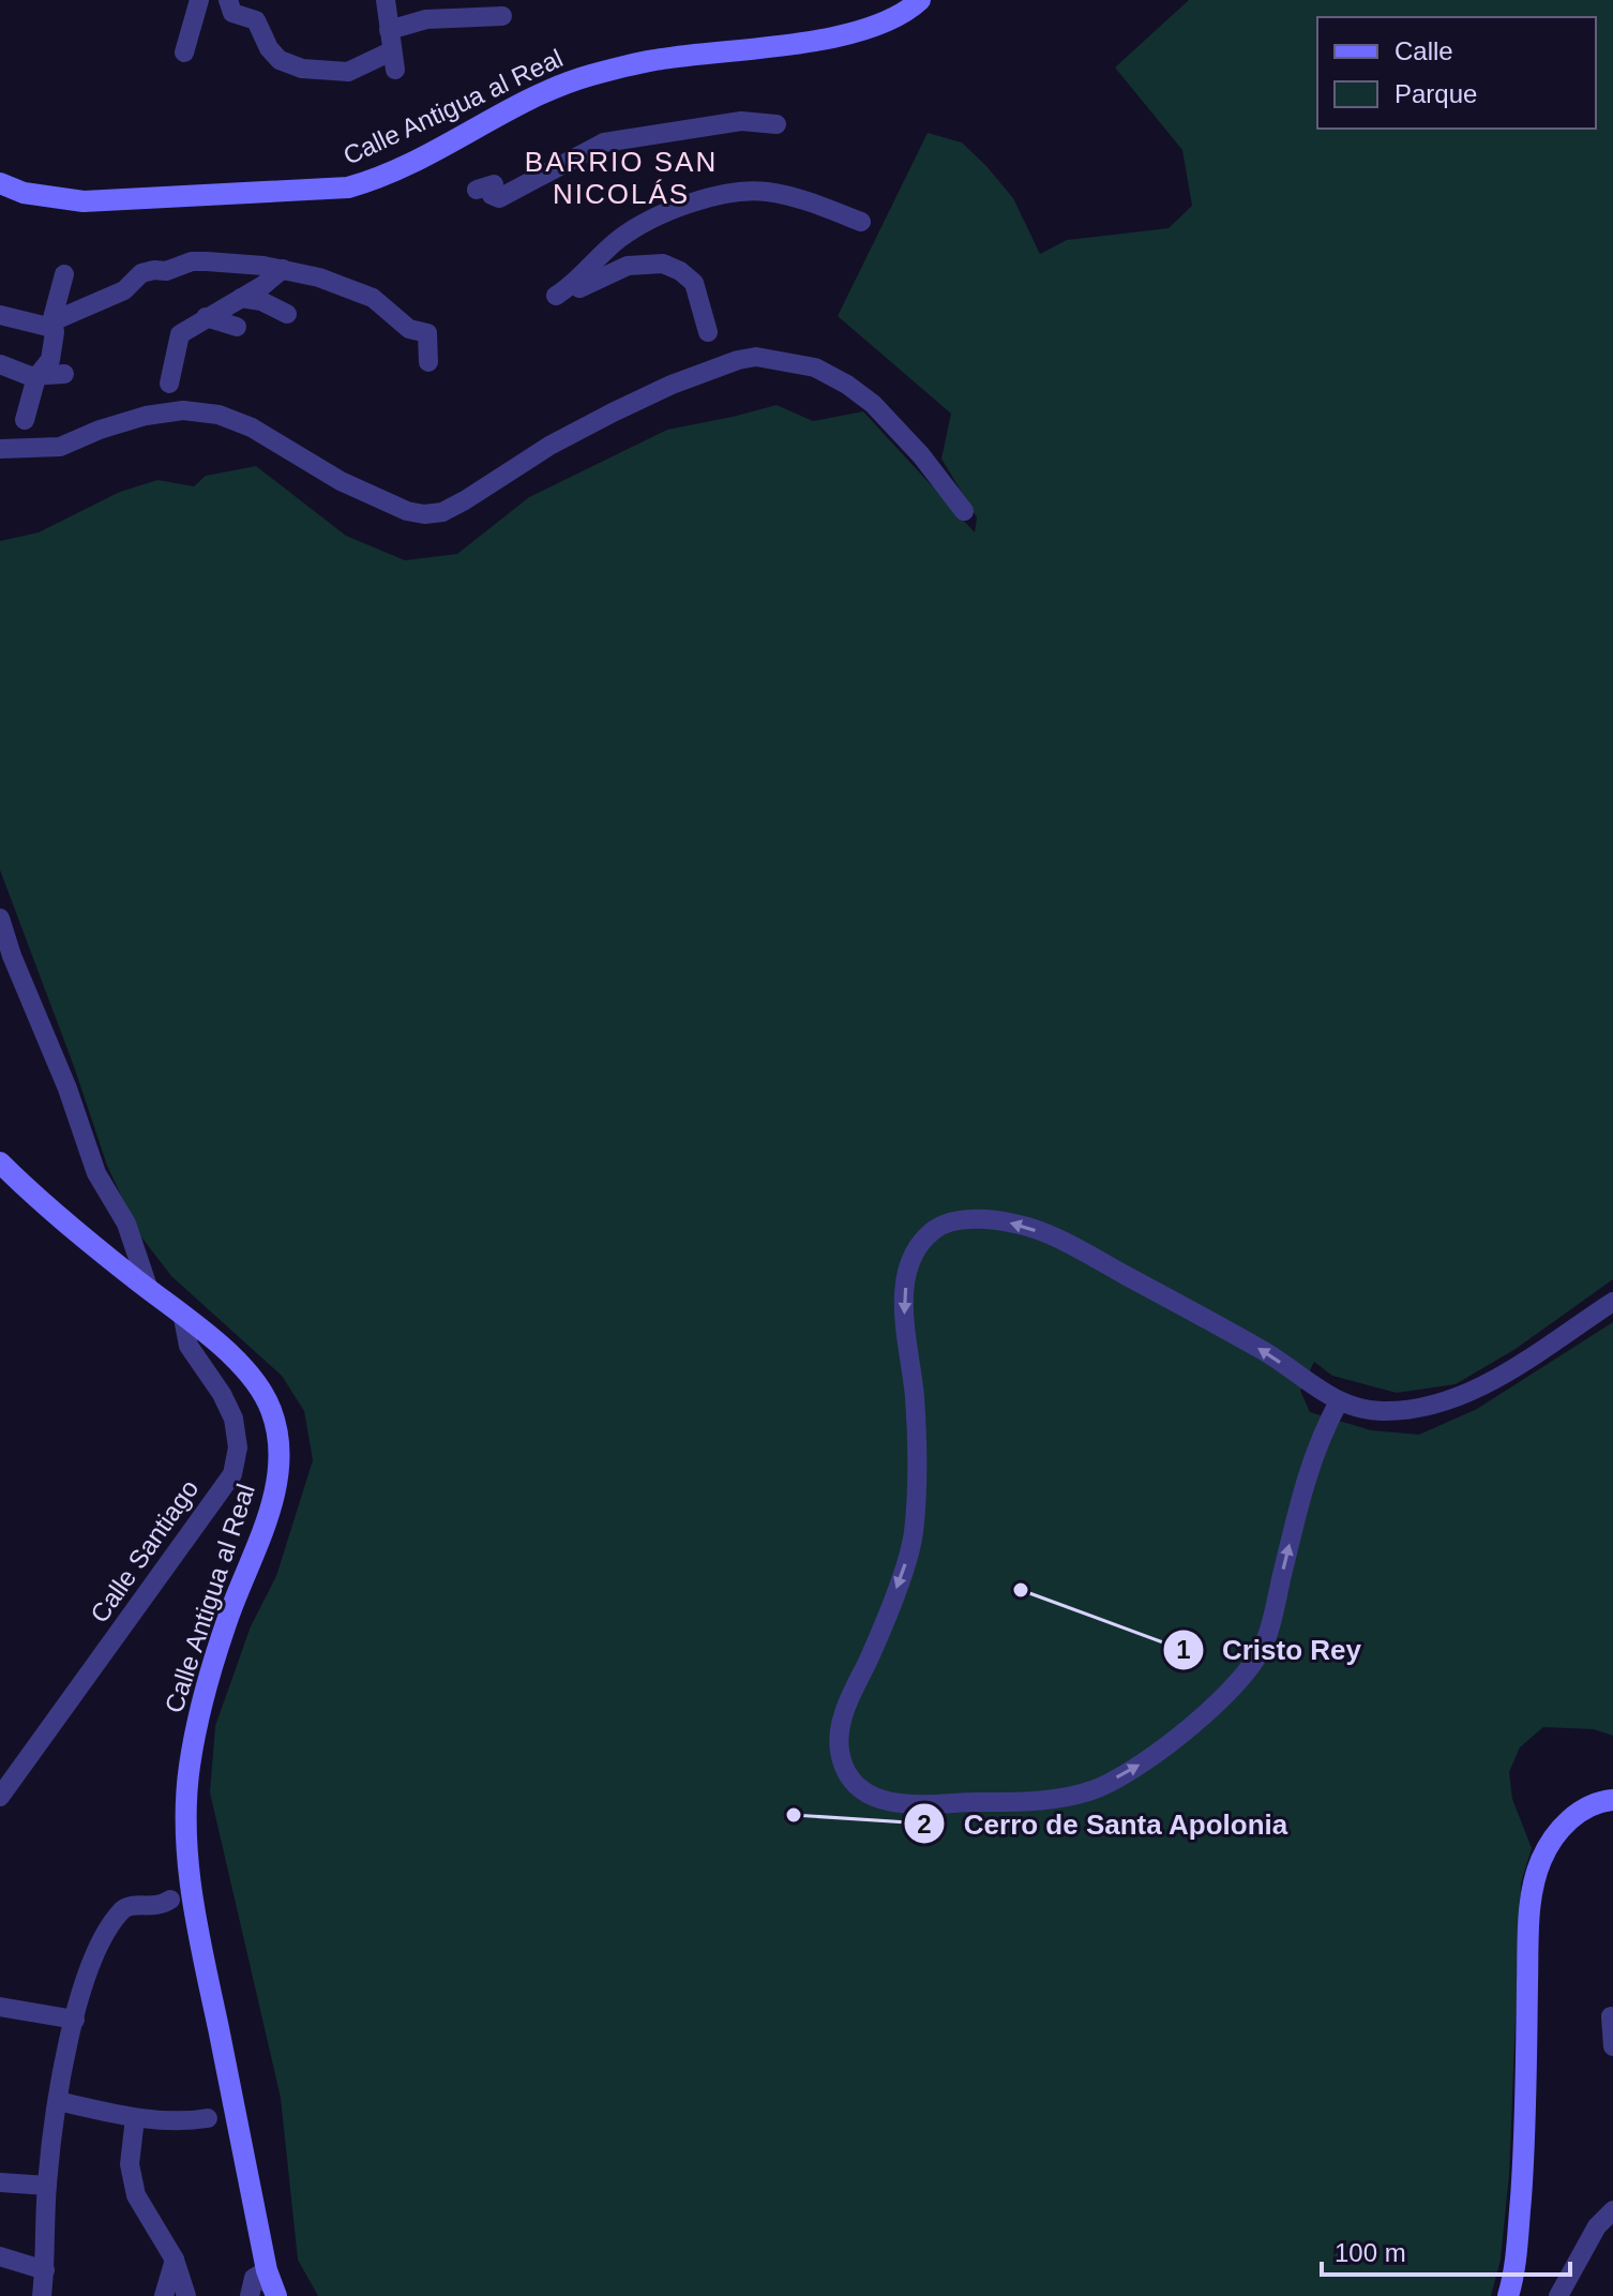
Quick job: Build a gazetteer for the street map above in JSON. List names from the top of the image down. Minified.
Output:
{"streets":{"main road":["Calle Antigua al Real"],"street":["Calle Santiago"]},"crossings":[["Calle Antigua al Real","Calle Santiago"]],"districts":["BARRIO SAN NICOLÁS"],"places":["Cristo Rey","Cerro de Santa Apolonia"],"legend":["Calle","Parque"],"scale_bar":"100 m"}
